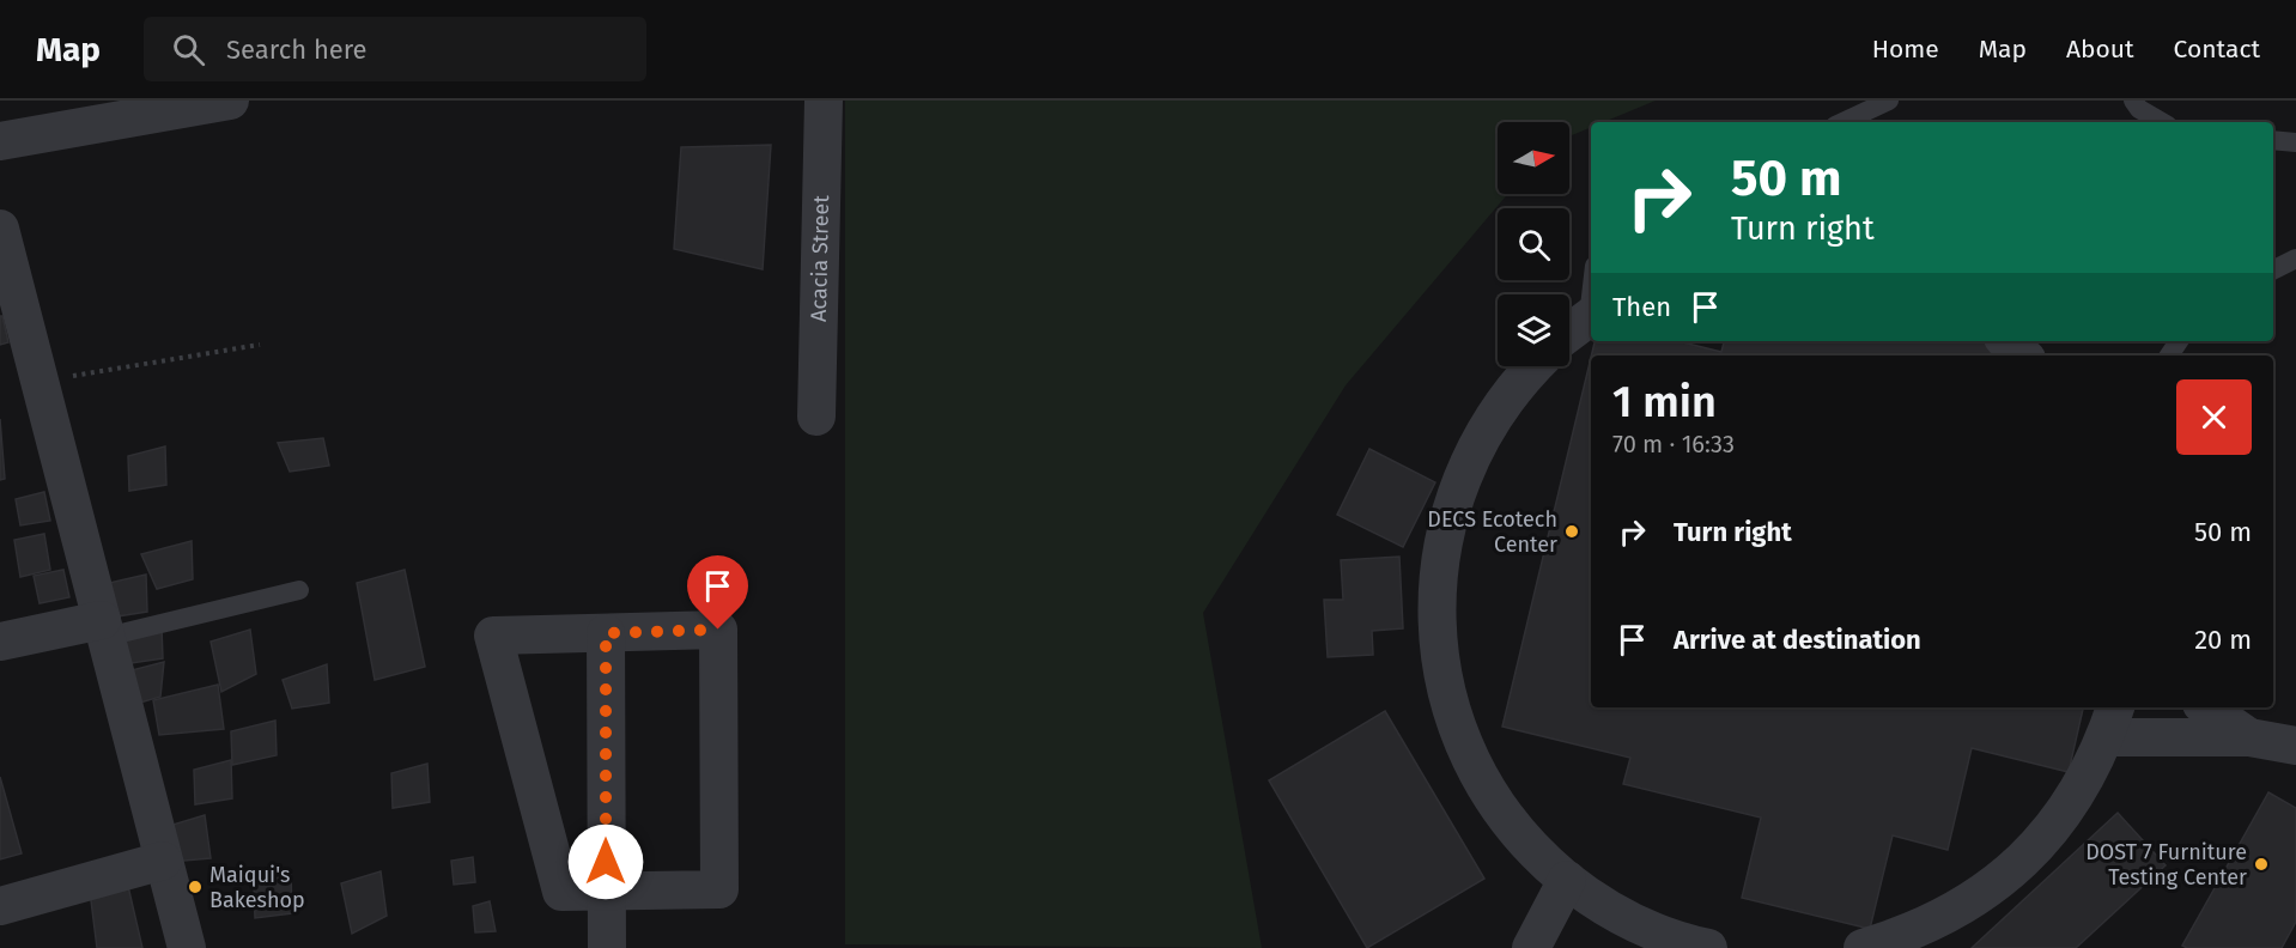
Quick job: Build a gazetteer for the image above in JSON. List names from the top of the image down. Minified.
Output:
{"streets":{"street":["Acacia Street"]},"places":["DECS Ecotech Center","DOST 7 Furniture Testing Center","Maiqui's Bakeshop"],"north":"right","page":{"header":"Map","search":"Search here","nav":["Home","Map","About","Contact"],"turn":["50 m","Turn right"],"then":"Then","heading":["1 min","70 m · 16:33"],"list":[{"name":"Turn right","value":"50 m"},{"name":"Arrive at destination","value":"20 m"}]}}
